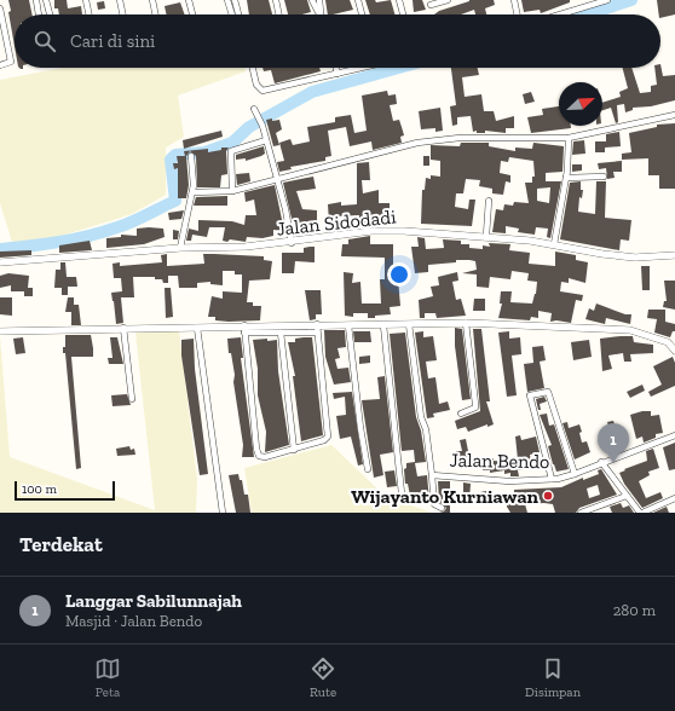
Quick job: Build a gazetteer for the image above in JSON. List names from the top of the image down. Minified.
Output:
{"streets":{"street":["Jalan Sidodadi","Jalan Bendo"]},"places":["Wijayanto Kurniawan"],"scale_bar":"100 m","north":"top right","page":{"search":"Cari di sini","pins":"1","scale":"100 m","heading":"Terdekat","list":[{"mark":"1","name":"Langgar Sabilunnajah","note":"Masjid · Jalan Bendo","value":"280 m"}],"nav":["Peta","Rute","Disimpan"]}}
